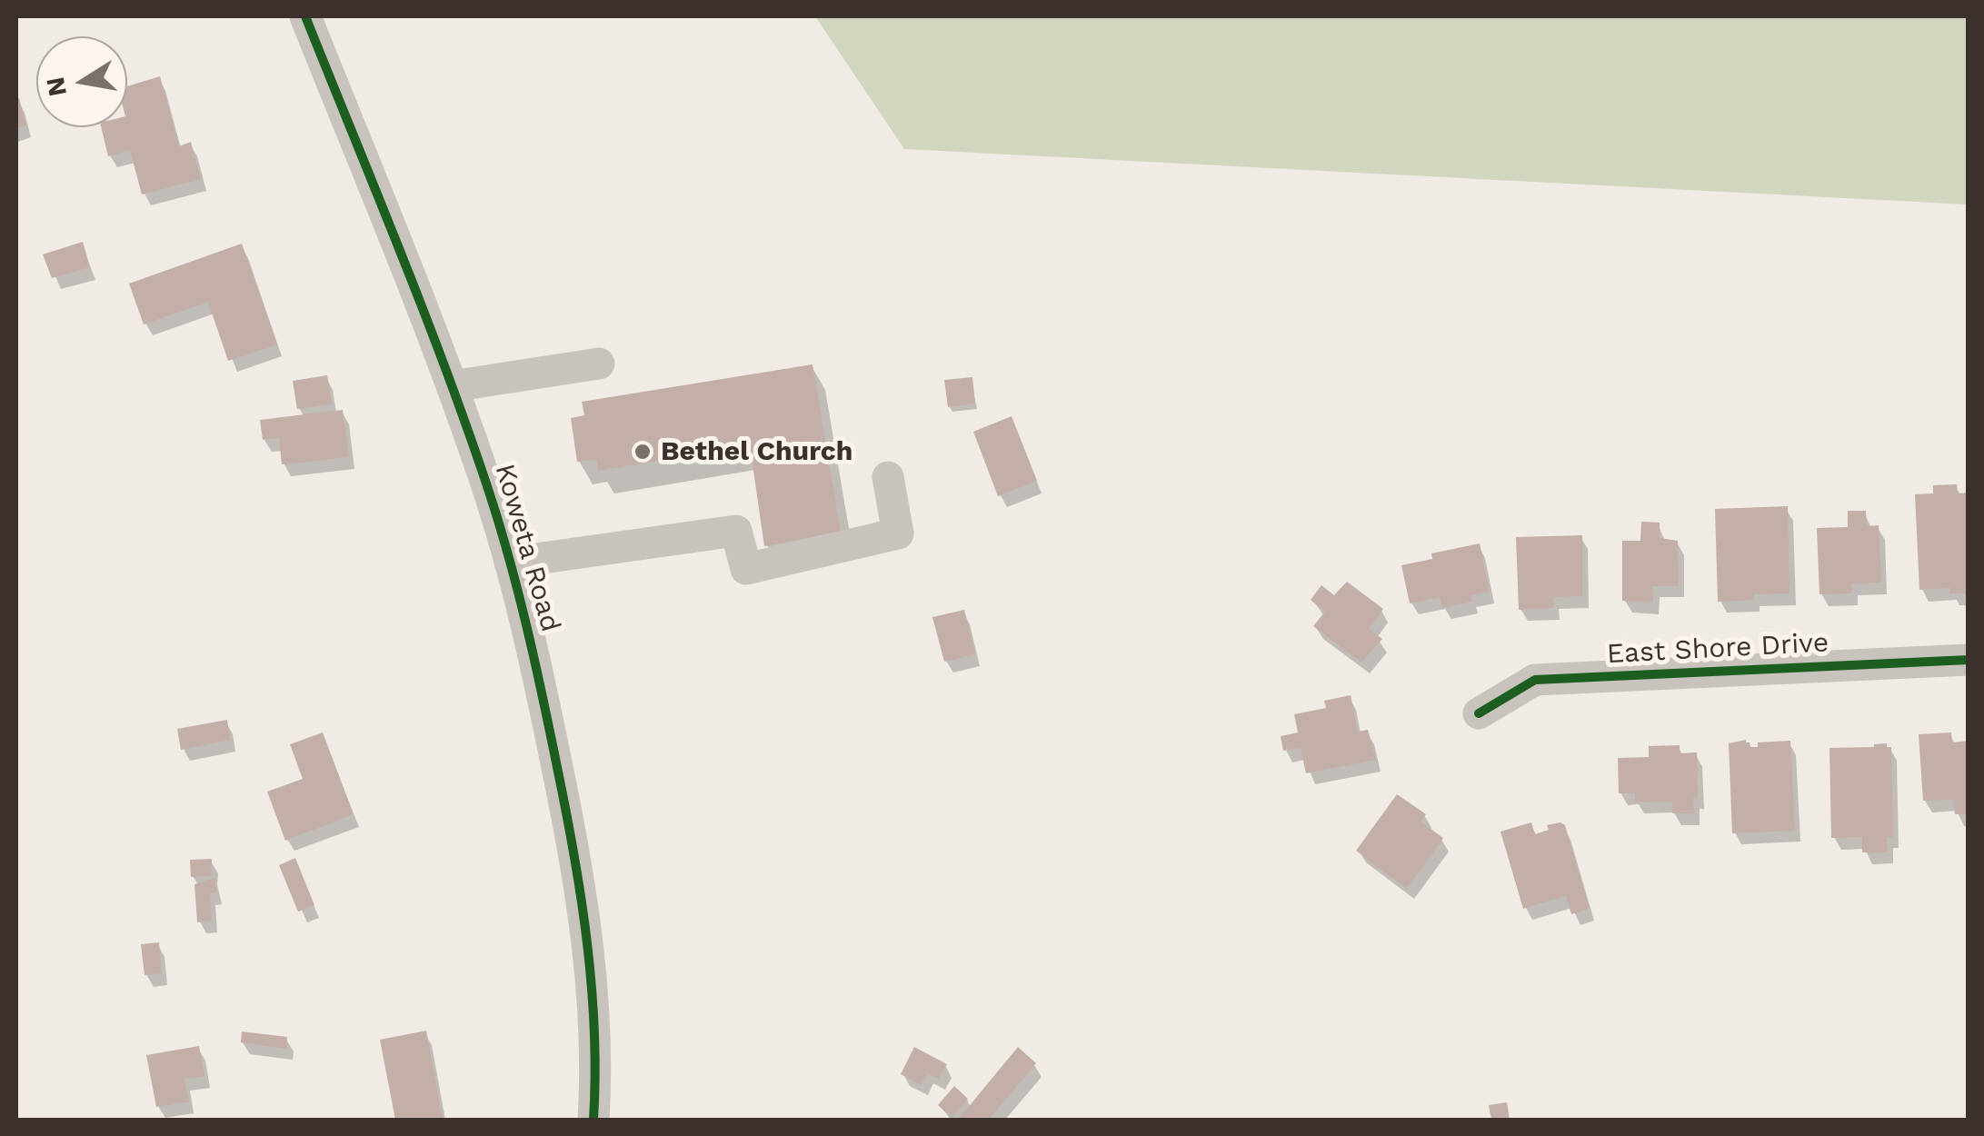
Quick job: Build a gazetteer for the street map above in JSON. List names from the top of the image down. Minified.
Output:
{"streets":{"street":["Koweta Road","East Shore Drive"]},"places":["Bethel Church"],"north":"left"}
